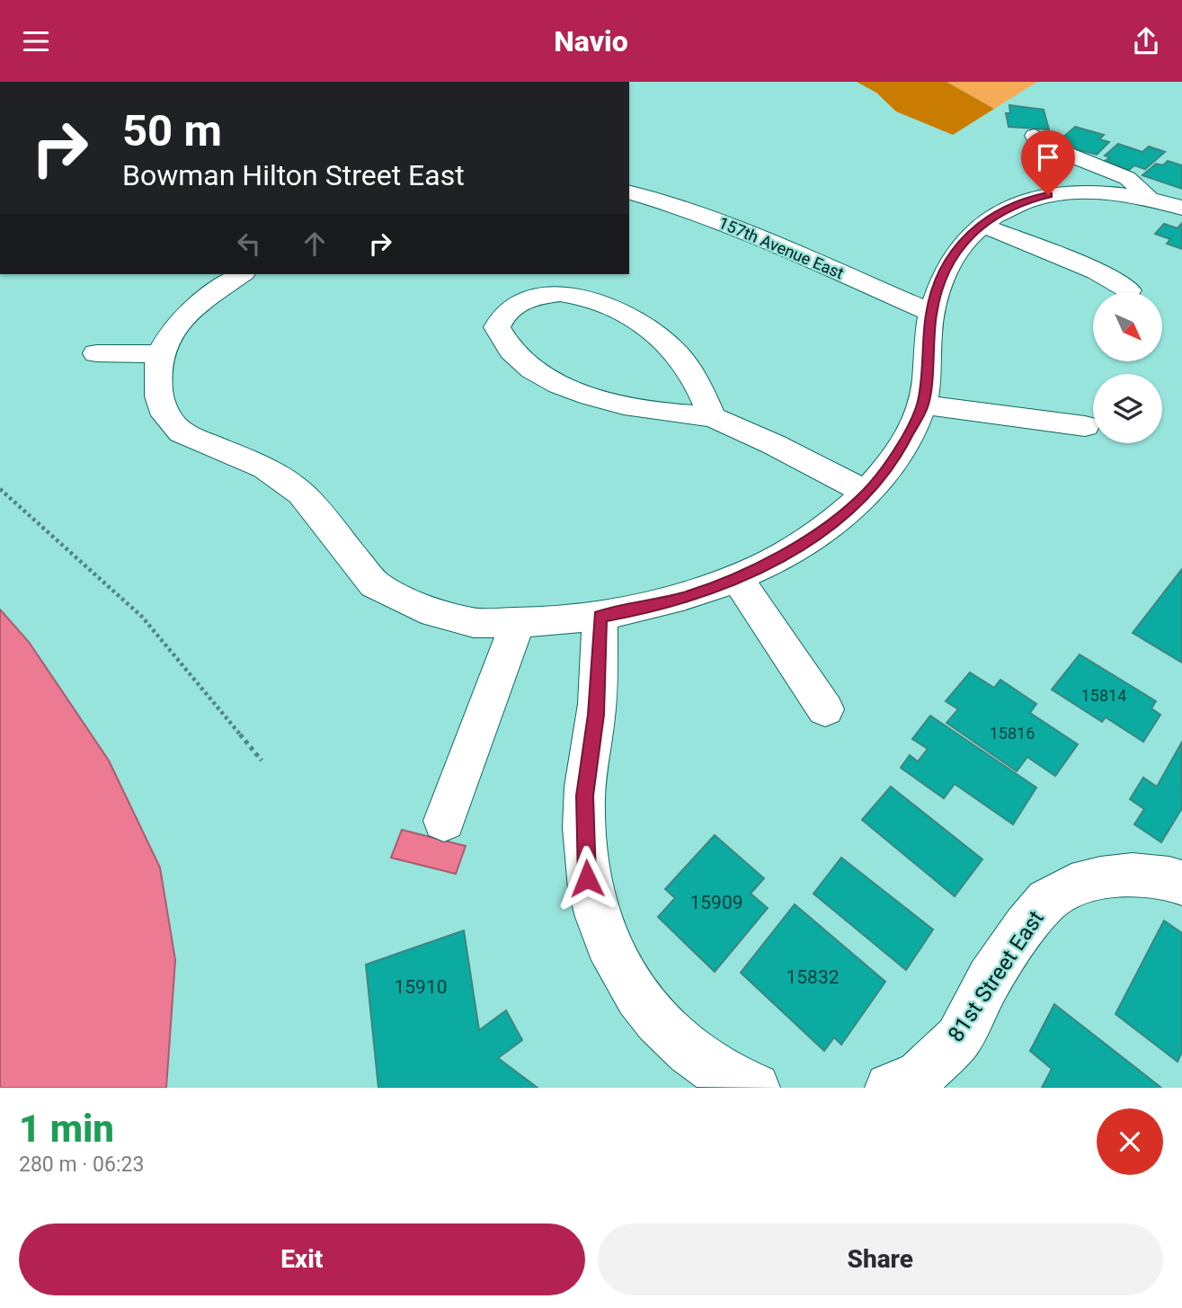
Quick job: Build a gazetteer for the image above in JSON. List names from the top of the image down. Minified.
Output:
{"streets":{"street":["157th Avenue East","81st Street East"]},"house_numbers":["15814","15816","15909","15832","15910"],"north":"bottom right","page":{"header":"Navio","turn":["50 m","Bowman Hilton Street East"],"heading":["1 min","280 m · 06:23"],"buttons":["Exit","Share"]}}
